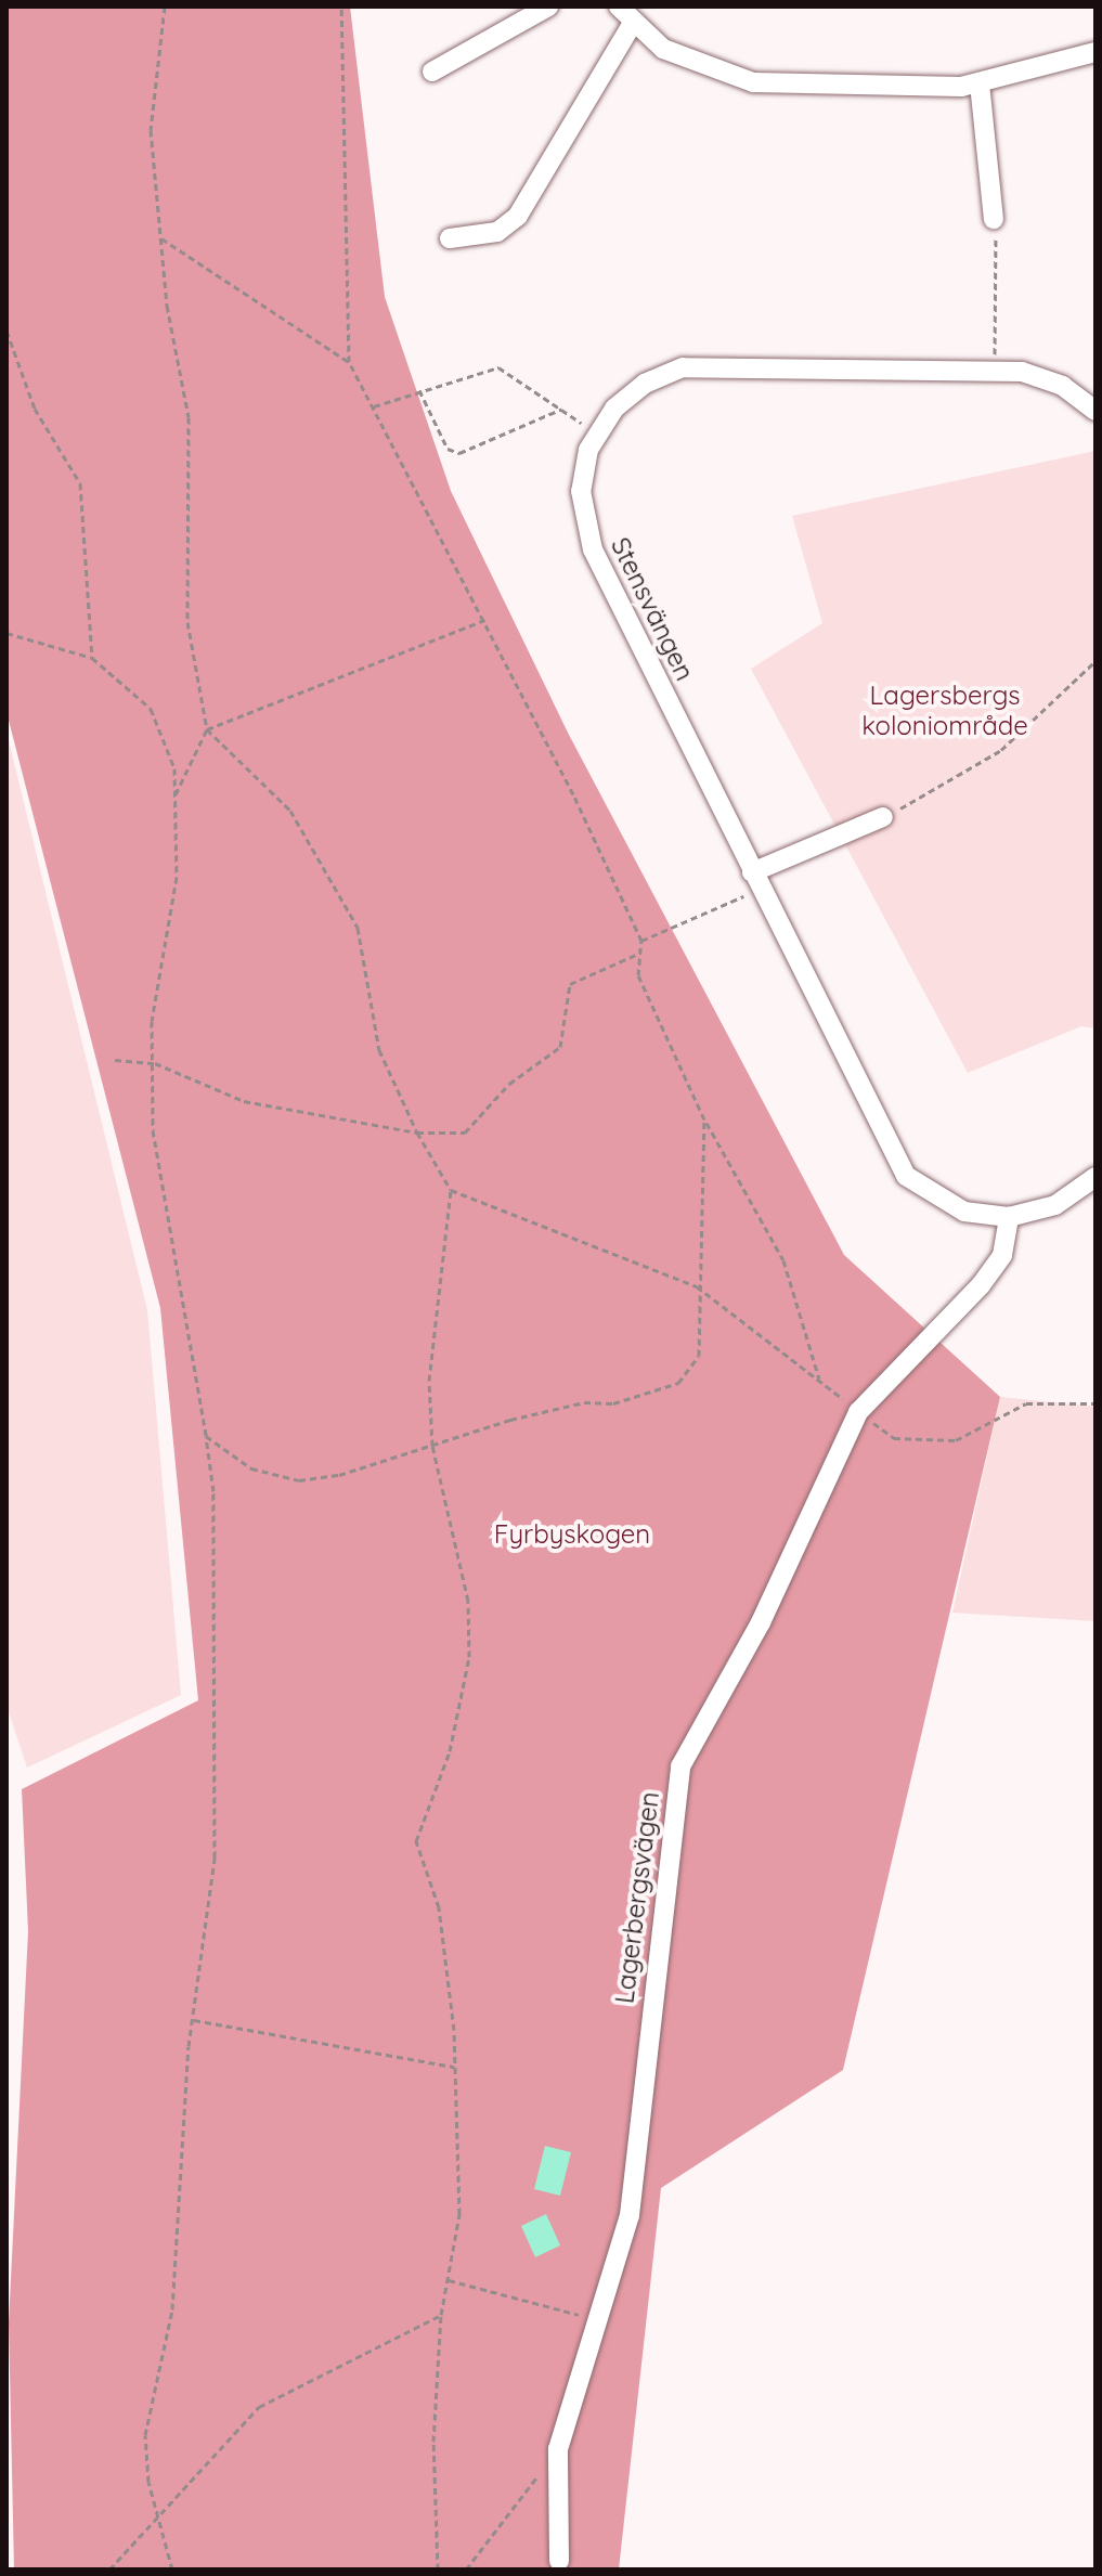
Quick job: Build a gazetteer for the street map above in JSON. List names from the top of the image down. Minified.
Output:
{"streets":{"street":["Stensvängen","Lagerbergsvägen"]},"crossings":[["Stensvängen","Lagerbergsvägen"]],"parks":["Lagersbergs koloniområde","Fyrbyskogen"]}
